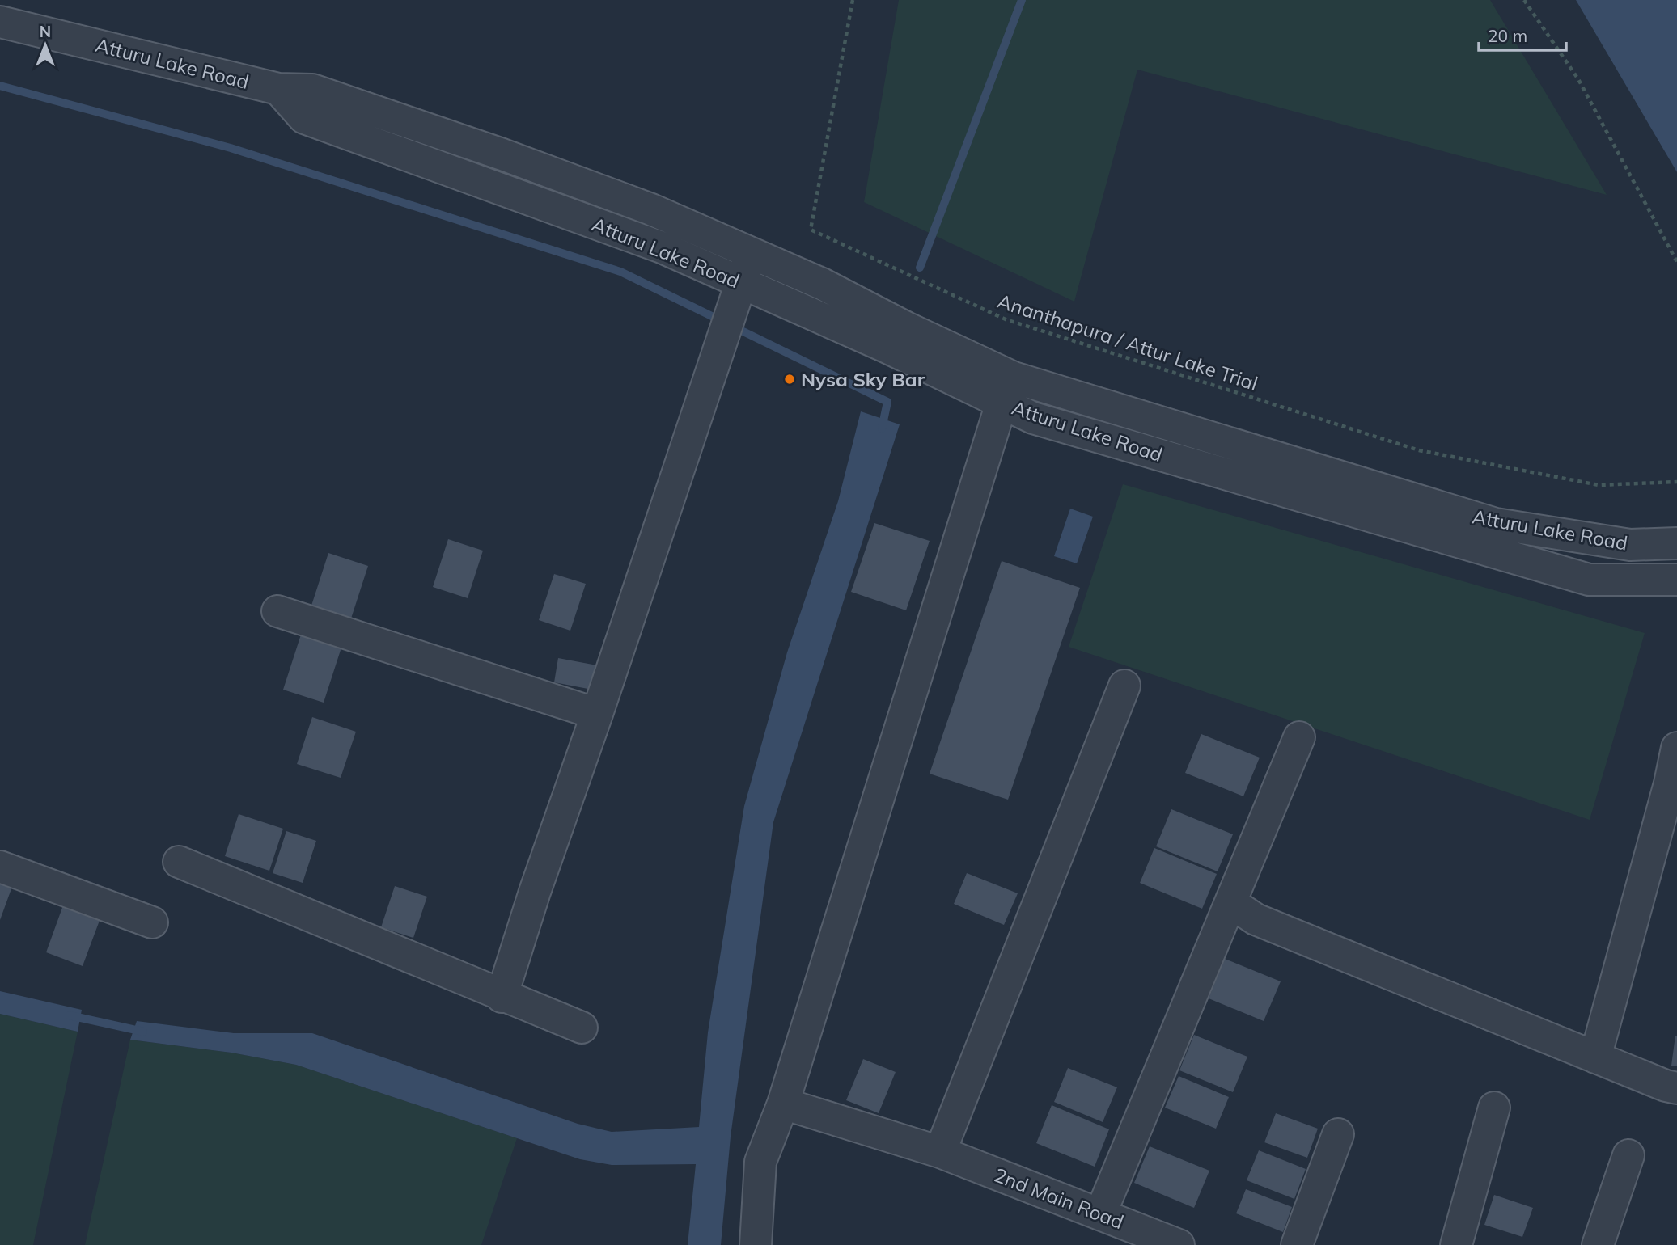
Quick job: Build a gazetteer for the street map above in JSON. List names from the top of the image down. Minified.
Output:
{"streets":{"street":["Atturu Lake Road","2nd Main Road"],"path":["Ananthapura / Attur Lake Trial"]},"places":["Nysa Sky Bar"],"scale_bar":"20 m","north":"top"}
